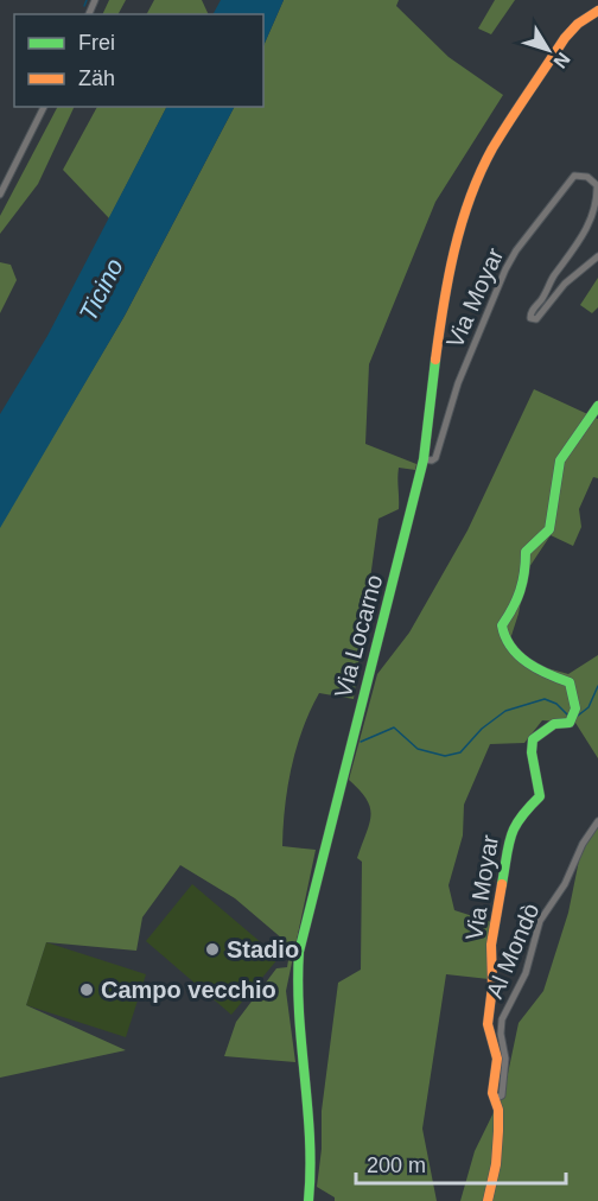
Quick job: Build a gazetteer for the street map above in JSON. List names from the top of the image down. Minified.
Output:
{"streets":{"main road":["Via Moyar","Via Locarno"],"street":["Al Mondò"]},"crossings":[["Via Moyar","Via Locarno"],["Via Moyar","Al Mondò"]],"water":["Ticino"],"places":["Stadio","Campo vecchio"],"legend":["Frei","Zäh"],"scale_bar":"200 m","north":"bottom right"}
